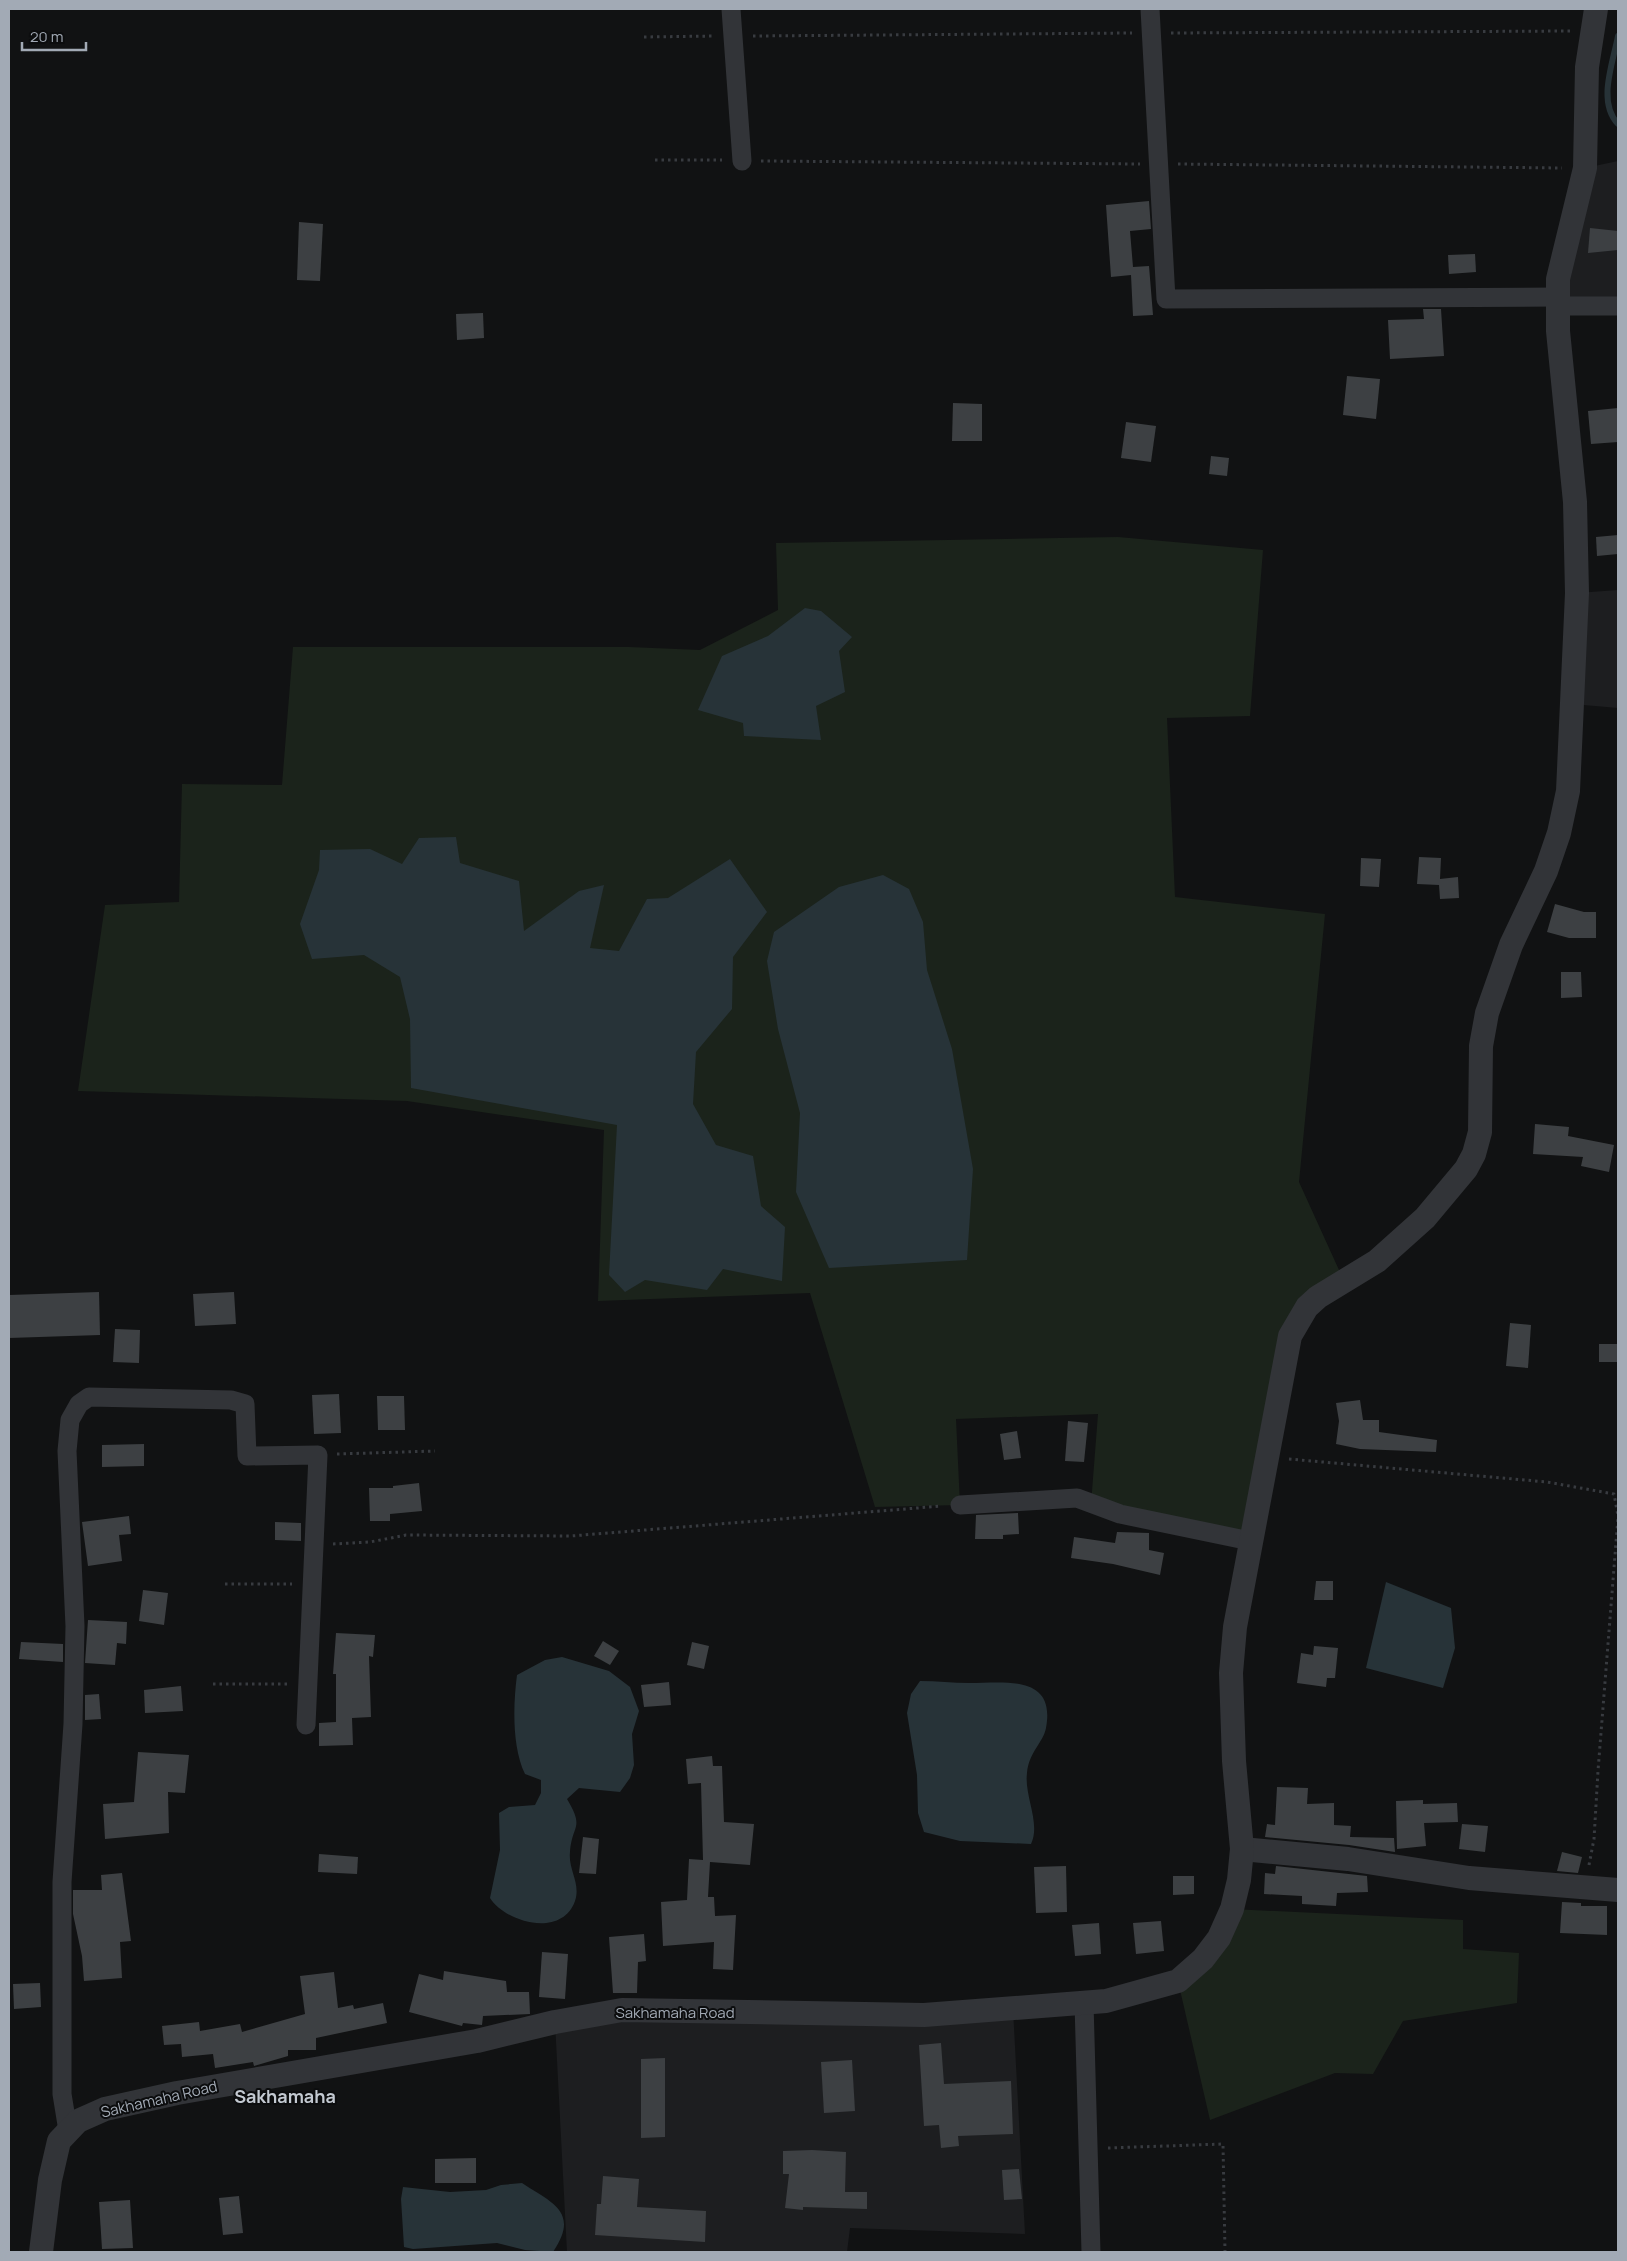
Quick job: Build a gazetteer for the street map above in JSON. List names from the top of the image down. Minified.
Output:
{"streets":{"street":["Sakhamaha Road"]},"districts":["Sakhamaha"],"scale_bar":"20 m"}
